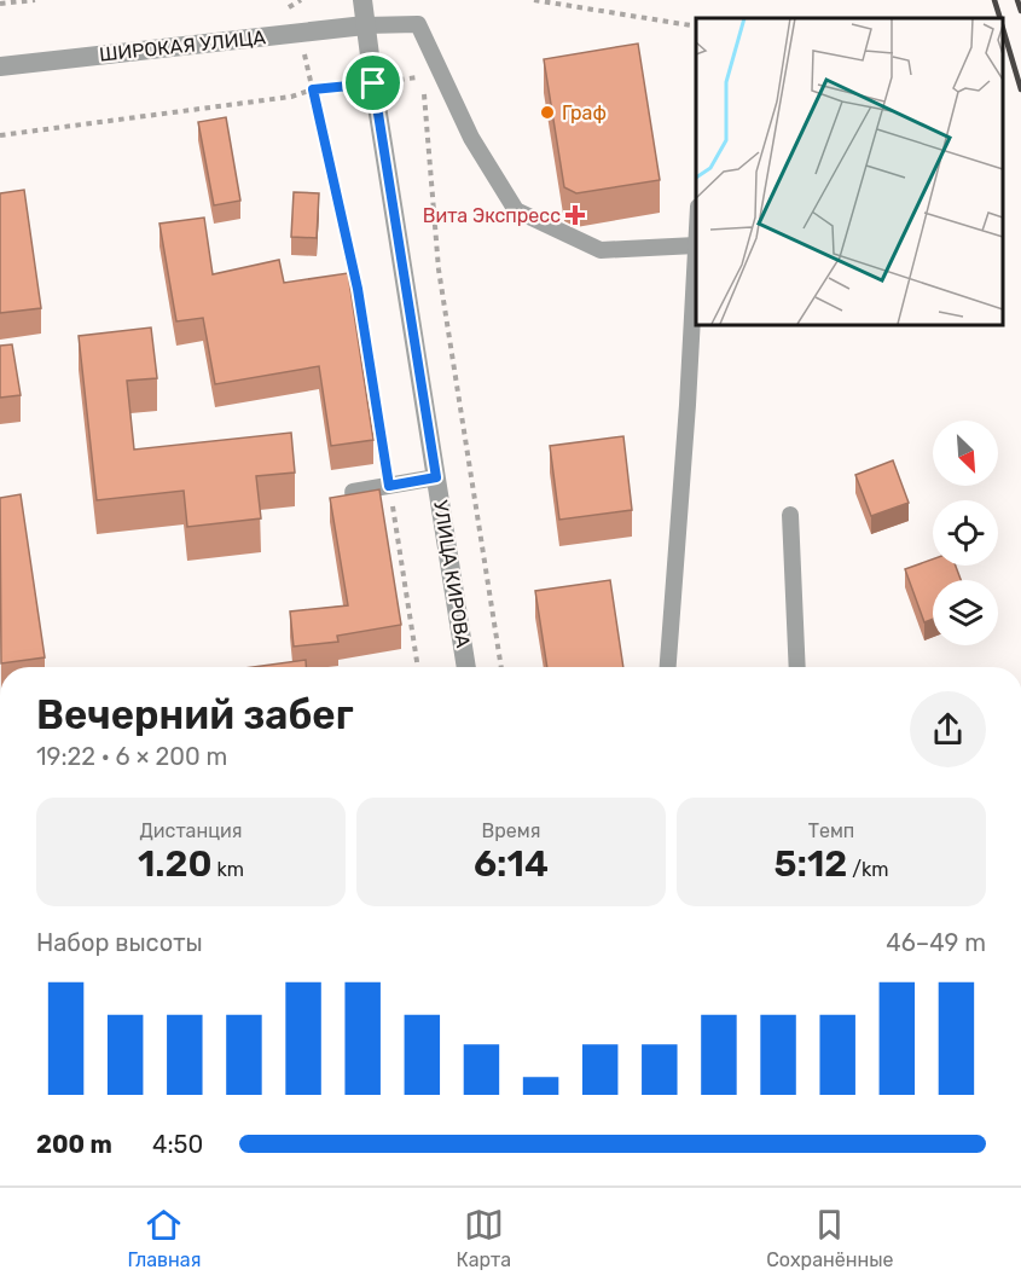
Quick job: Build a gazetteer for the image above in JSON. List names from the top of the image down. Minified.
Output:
{"streets":{"street":["ШИРОКАЯ УЛИЦА","УЛИЦА КИРОВА"]},"crossings":[["ШИРОКАЯ УЛИЦА","УЛИЦА КИРОВА"]],"places":{"other":["Граф"],"health":["Вита Экспресс"]},"north":"bottom right","page":{"heading":["Вечерний забег","19:22 · 6 × 200 m"],"stats":[["Дистанция","1.20 km"],["Время","6:14"],["Темп","5:12 /km"]],"chart":["Набор высоты","46–49 m"],"list":[{"name":"200 m","note":"4:50"}],"tabs":["Главная","Карта","Сохранённые"]}}
